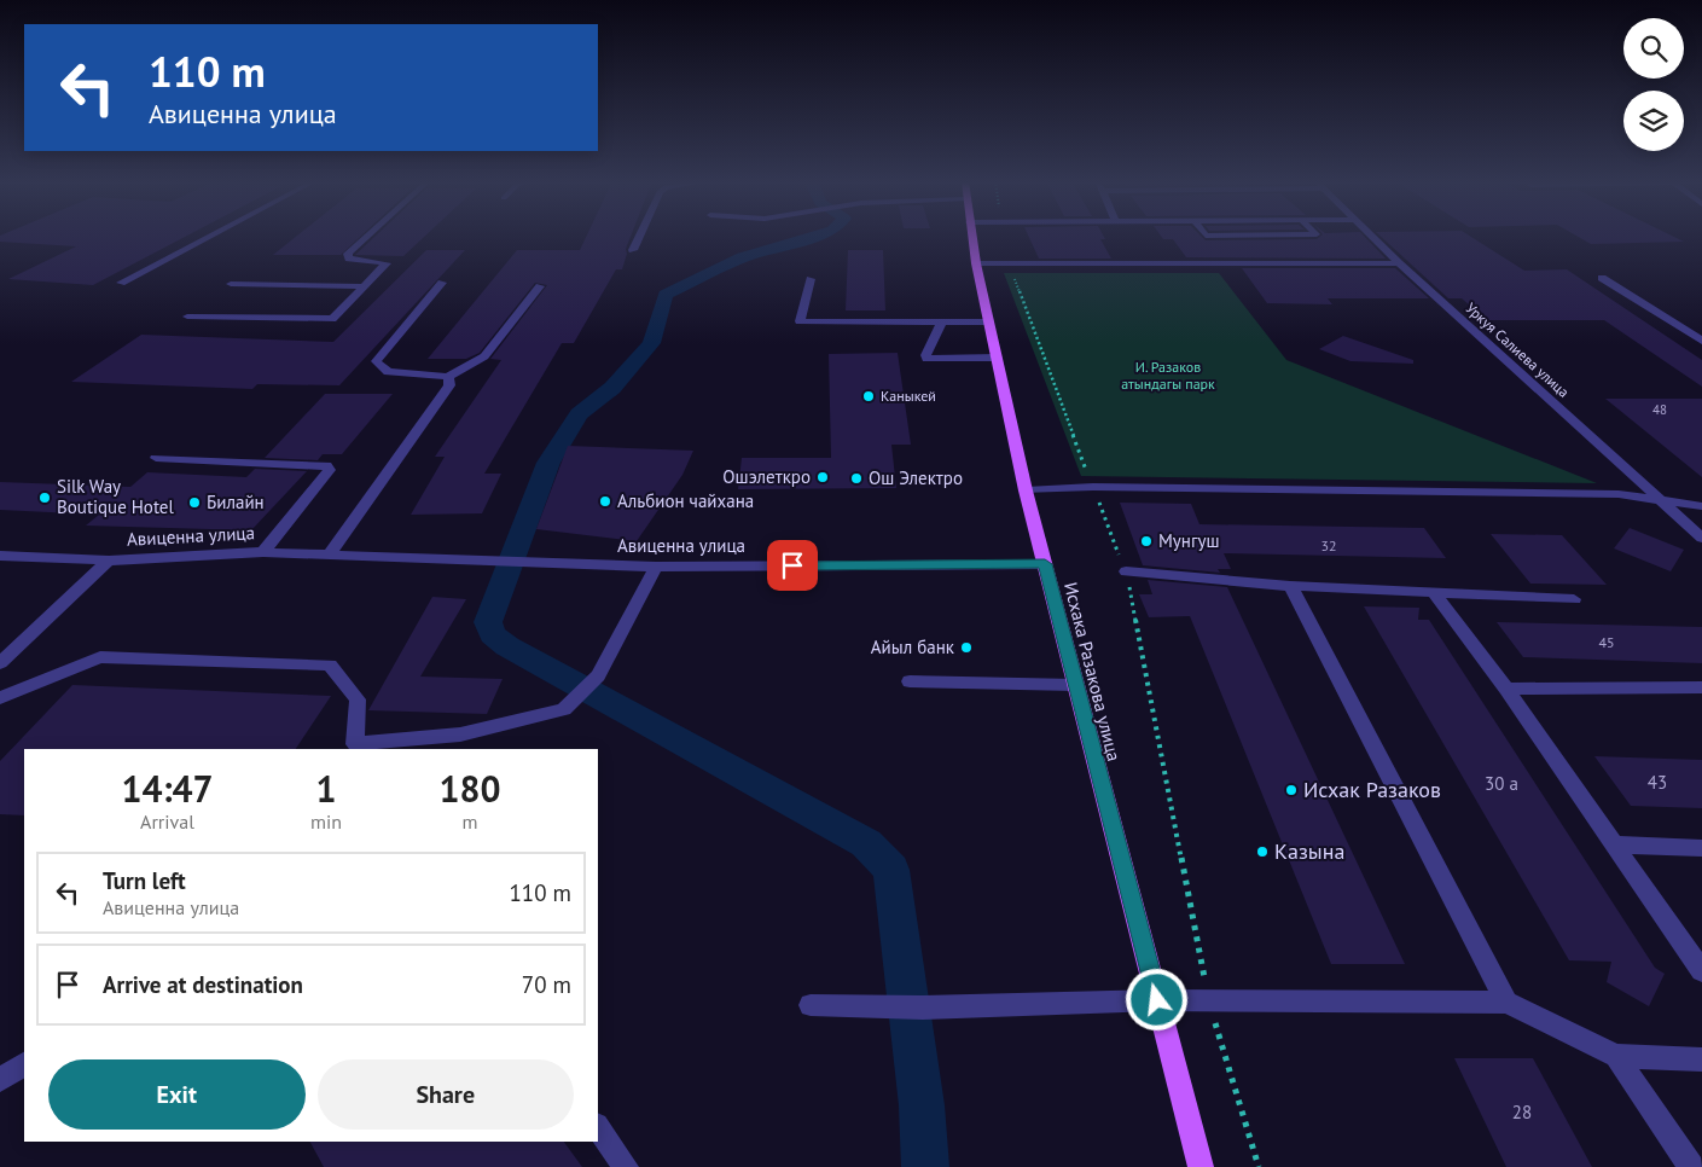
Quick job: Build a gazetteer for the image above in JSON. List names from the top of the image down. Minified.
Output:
{"streets":{"main road":["Исхака Разакова улица"],"street":["Уркуя Салиева улица","Авиценна улица"]},"crossings":[["Авиценна улица","Исхака Разакова улица"]],"parks":["И. Разаков атындагы парк"],"places":["Каныкей","Ошэлеткро","Ош Электро","Silk Way Boutique Hotel","Альбион чайхана","Билайн","Мунгуш","Айыл банк","Исхак Разаков","Казына"],"house_numbers":["48","32","45","43","30 а","28"],"page":{"turn":["110 m","Авиценна улица"],"eta":["14:47","Arrival","1","min","180","m"],"list":[{"name":"Turn left","note":"Авиценна улица","value":"110 m"},{"name":"Arrive at destination","value":"70 m"}],"buttons":["Exit","Share"]}}
